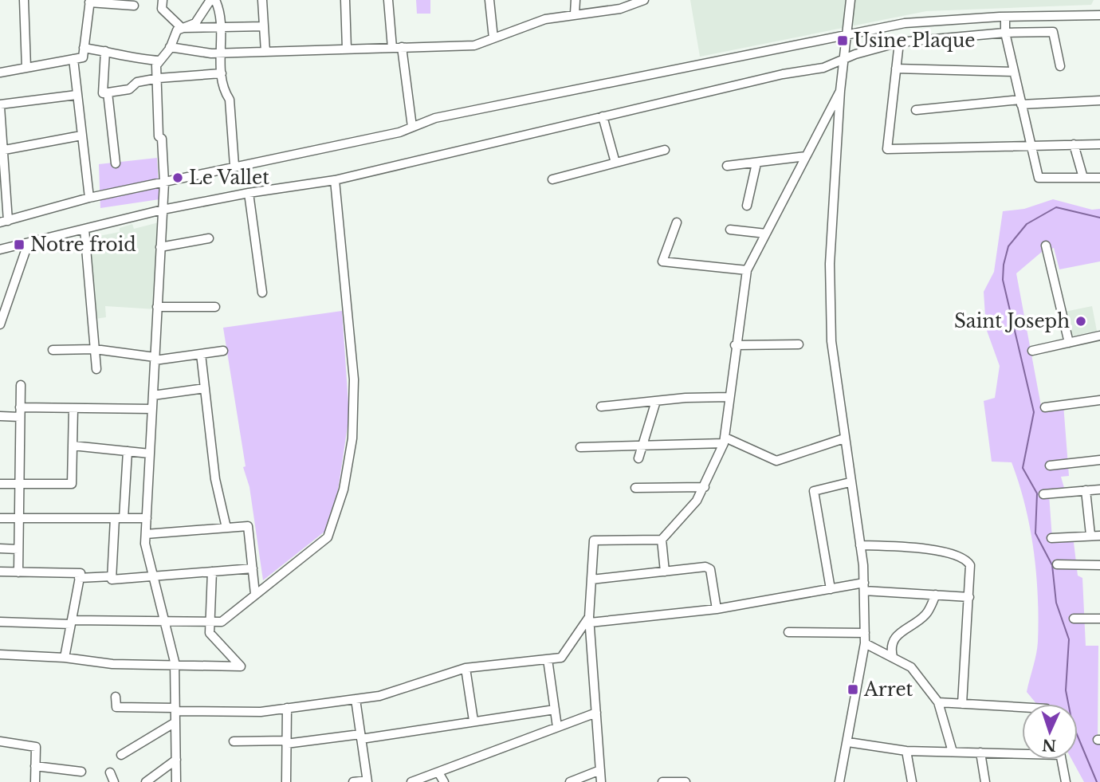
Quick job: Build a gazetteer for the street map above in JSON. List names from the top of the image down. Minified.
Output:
{"places":{"transit":["Usine Plaque","Notre froid","Arret"],"other":["Le Vallet","Saint Joseph"]},"north":"bottom"}
